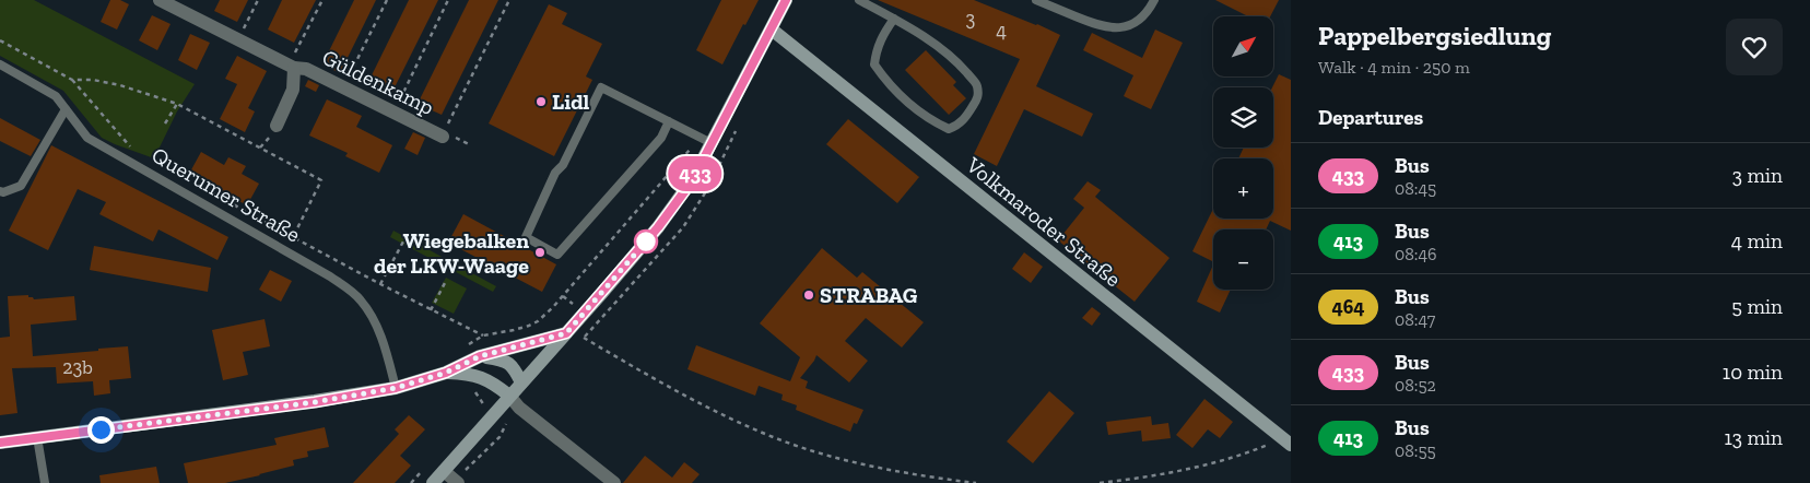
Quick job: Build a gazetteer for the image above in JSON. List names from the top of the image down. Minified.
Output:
{"streets":{"street":["Güldenkamp","Volkmaroder Straße"],"lane":["Querumer Straße"]},"places":["Lidl","Wiegebalken der LKW-Waage","STRABAG"],"lines":["bus line 433"],"house_numbers":["3","4","23b"],"north":"top right","page":{"on_map":"433","heading":[["Pappelbergsiedlung","Walk · 4 min · 250 m"],"Departures"],"map_buttons":["+","−"],"list":[{"mark":"433","name":"Bus","note":"08:45","value":"3 min"},{"mark":"413","name":"Bus","note":"08:46","value":"4 min"},{"mark":"464","name":"Bus","note":"08:47","value":"5 min"},{"mark":"433","name":"Bus","note":"08:52","value":"10 min"},{"mark":"413","name":"Bus","note":"08:55","value":"13 min"}]}}
